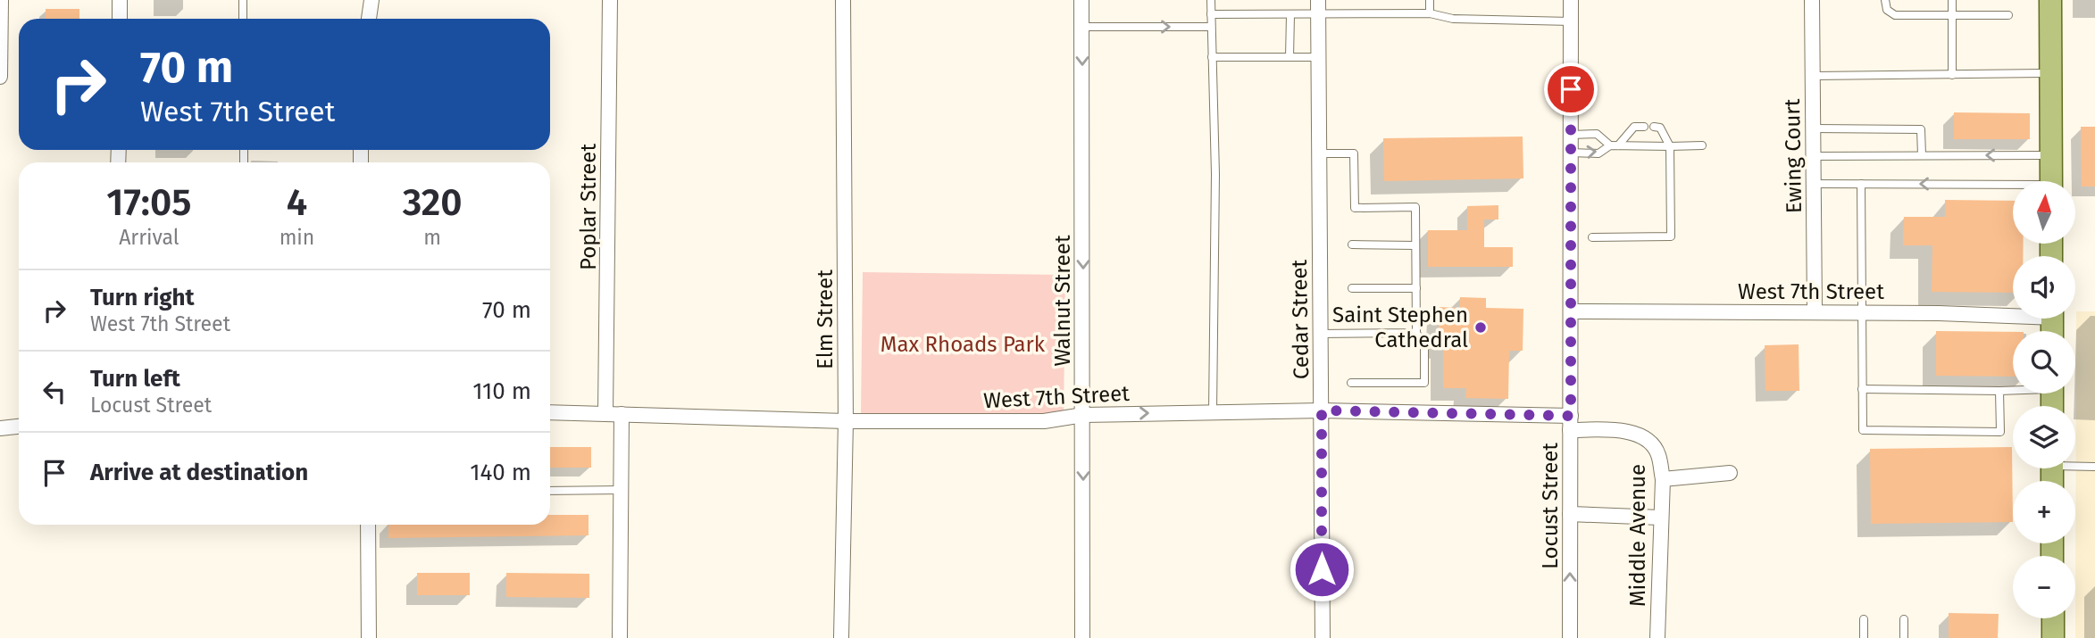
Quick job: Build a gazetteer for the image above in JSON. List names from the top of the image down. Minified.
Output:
{"streets":{"street":["Ewing Court","Poplar Street","West 7th Street","Walnut Street","Elm Street","Cedar Street","Locust Street","Middle Avenue"]},"crossings":[["Ewing Court","West 7th Street"],["Poplar Street","West 7th Street"],["West 7th Street","Walnut Street"],["West 7th Street","Elm Street"],["West 7th Street","Cedar Street"],["West 7th Street","Locust Street"],["West 7th Street","Middle Avenue"],["Locust Street","Middle Avenue"]],"one_way":["Walnut Street"],"parks":["Max Rhoads Park"],"places":["Saint Stephen Cathedral"],"north":"top","page":{"turn":["70 m","West 7th Street"],"eta":["17:05","Arrival","4","min","320","m"],"map_buttons":["+","−"],"list":[{"name":"Turn right","note":"West 7th Street","value":"70 m"},{"name":"Turn left","note":"Locust Street","value":"110 m"},{"name":"Arrive at destination","value":"140 m"}]}}
